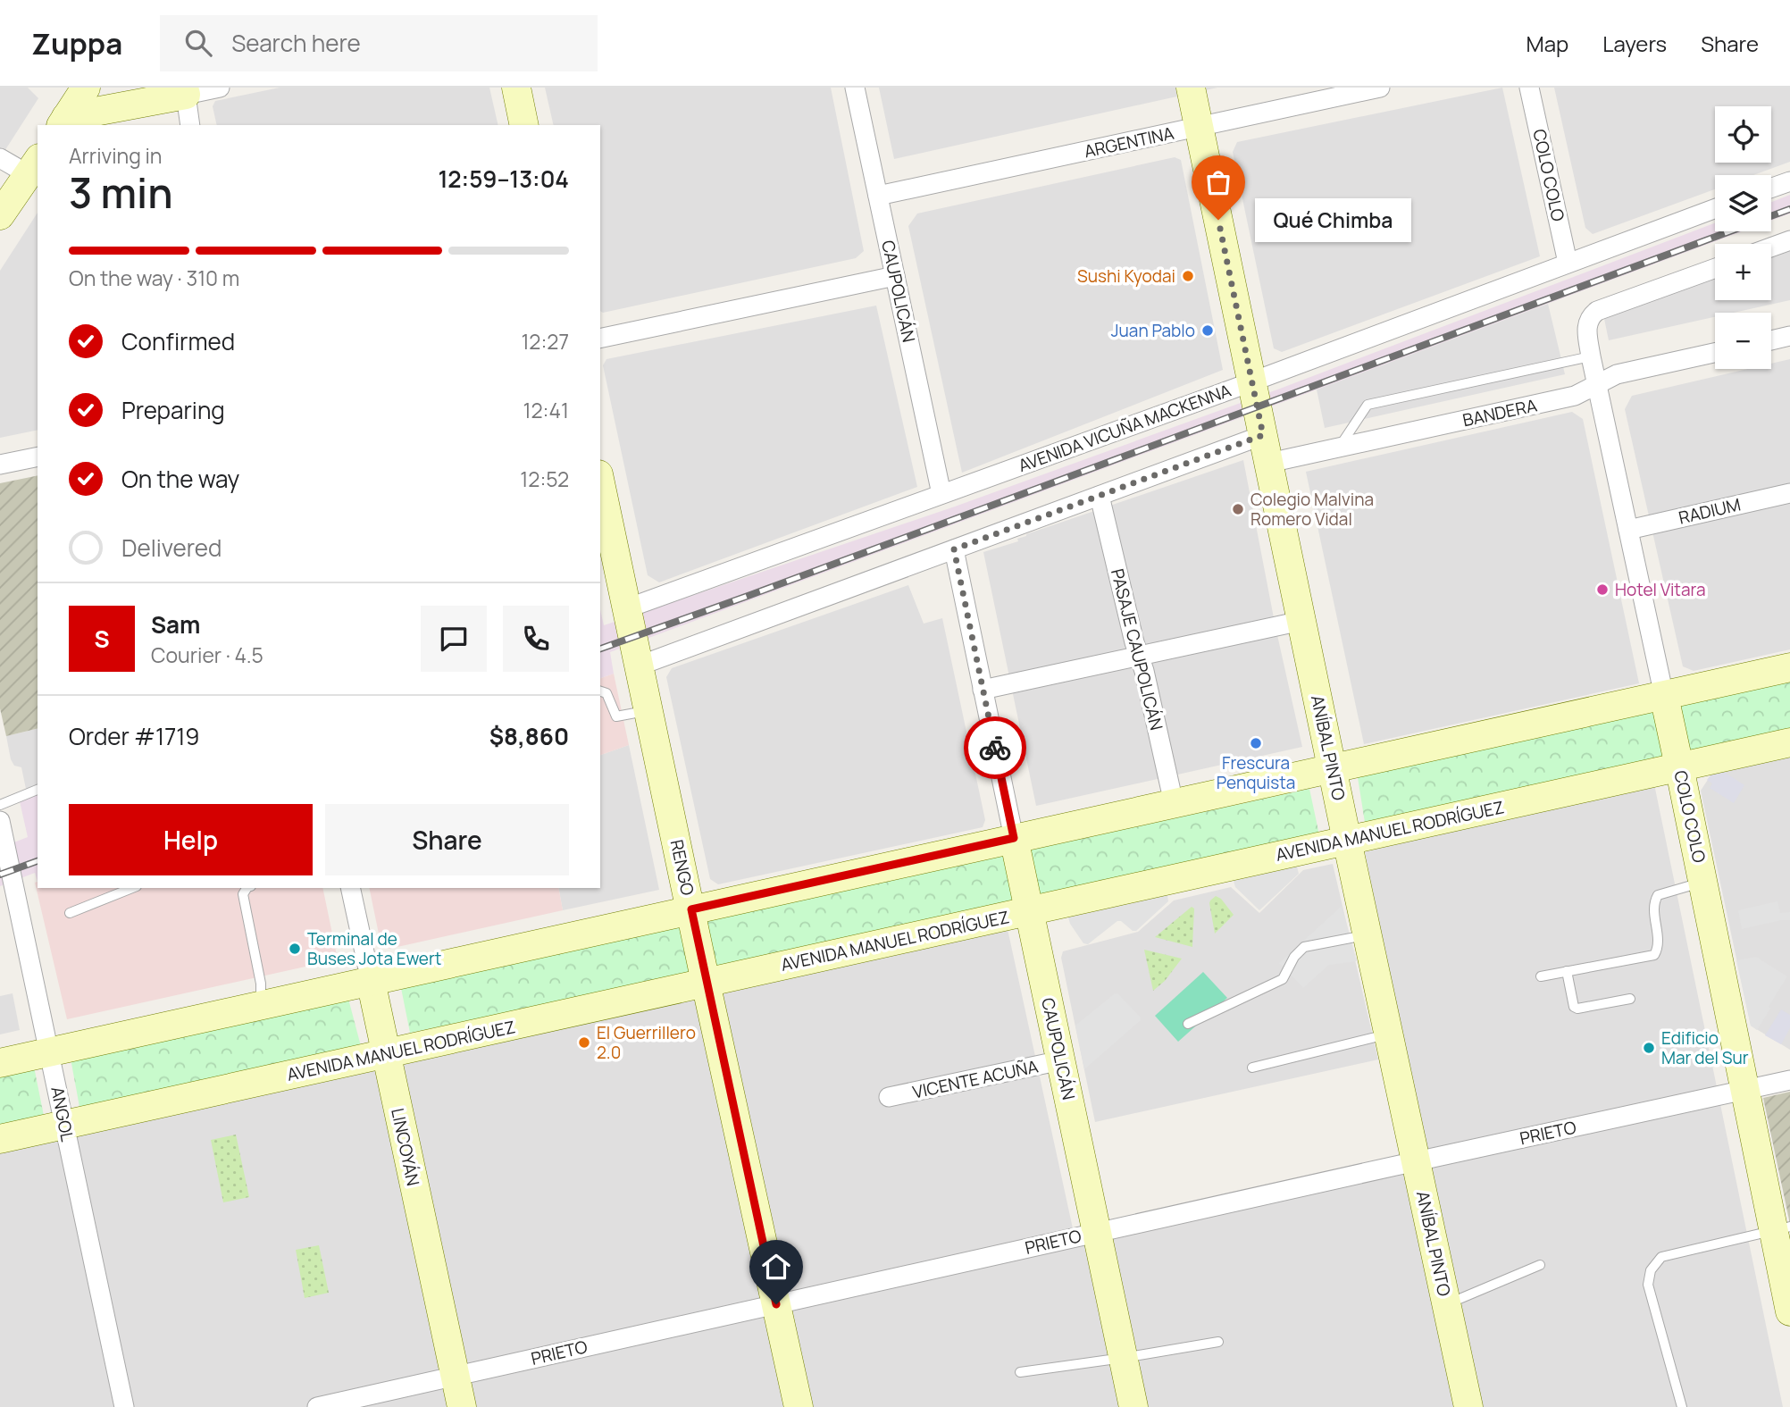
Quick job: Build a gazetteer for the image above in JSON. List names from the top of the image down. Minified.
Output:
{"streets":{"main road":["COLO COLO","CAUPOLICÁN","ANÍBAL PINTO","AVENIDA MANUEL RODRÍGUEZ","RENGO","LINCOYÁN"],"street":["ARGENTINA","BANDERA","AVENIDA VICUÑA MACKENNA","RADIUM","PASAJE CAUPOLICÁN","VICENTE ACUÑA","ANGOL","PRIETO"]},"crossings":[["ARGENTINA","CAUPOLICÁN"],["ARGENTINA","ANÍBAL PINTO"],["COLO COLO","BANDERA"],["COLO COLO","AVENIDA VICUÑA MACKENNA"],["COLO COLO","RADIUM"],["COLO COLO","AVENIDA MANUEL RODRÍGUEZ"],["COLO COLO","PRIETO"],["CAUPOLICÁN","AVENIDA VICUÑA MACKENNA"],["CAUPOLICÁN","AVENIDA MANUEL RODRÍGUEZ"],["CAUPOLICÁN","VICENTE ACUÑA"],["CAUPOLICÁN","PRIETO"],["BANDERA","ANÍBAL PINTO"],["AVENIDA VICUÑA MACKENNA","ANÍBAL PINTO"],["AVENIDA VICUÑA MACKENNA","RENGO"],["ANÍBAL PINTO","AVENIDA MANUEL RODRÍGUEZ"],["ANÍBAL PINTO","PRIETO"],["AVENIDA MANUEL RODRÍGUEZ","RENGO"],["AVENIDA MANUEL RODRÍGUEZ","ANGOL"],["AVENIDA MANUEL RODRÍGUEZ","LINCOYÁN"],["RENGO","PRIETO"],["PRIETO","LINCOYÁN"]],"places":["Qué Chimba","Sushi Kyodai","Juan Pablo","Colegio Malvina Romero Vidal","Hotel Vitara","Frescura Penquista","Terminal de Buses Jota Ewert","El Guerrillero 2.0","Edificio Mar del Sur"],"page":{"header":"Zuppa","search":"Search here","nav":["Map","Layers","Share"],"map_buttons":["+","−"],"heading":["3 min","Arriving in","12:59–13:04"],"panel":["Sam","Courier · 4.5","Order #1719","$8,860"],"bubble":"Qué Chimba","bar":"On the way · 310 m","list":[["Confirmed","12:27"],["Preparing","12:41"],["On the way","12:52"],"Delivered"],"round":"S","buttons":["Help","Share"]}}
